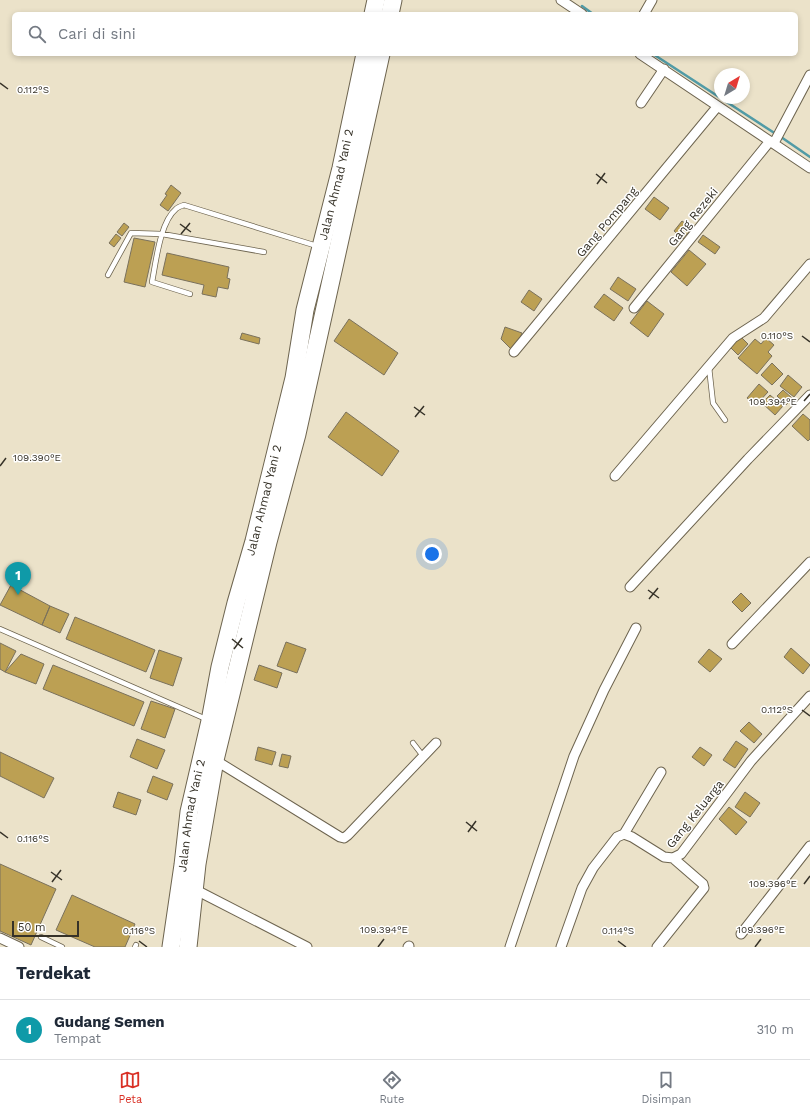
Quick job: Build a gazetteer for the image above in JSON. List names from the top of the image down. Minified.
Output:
{"streets":{"highway":["Jalan Ahmad Yani 2"],"street":["Gang Rezeki","Gang Pompang","Gang Keluarga"]},"scale_bar":"50 m","north":"top right","page":{"search":"Cari di sini","pins":"1","scale":"50 m","heading":"Terdekat","list":[{"mark":"1","name":"Gudang Semen","note":"Tempat","value":"310 m"}],"nav":["Peta","Rute","Disimpan"]},"coordinates":["0.112°S","0.110°S","109.394°E","109.390°E","0.116°S","109.396°E","0.114°S"]}
